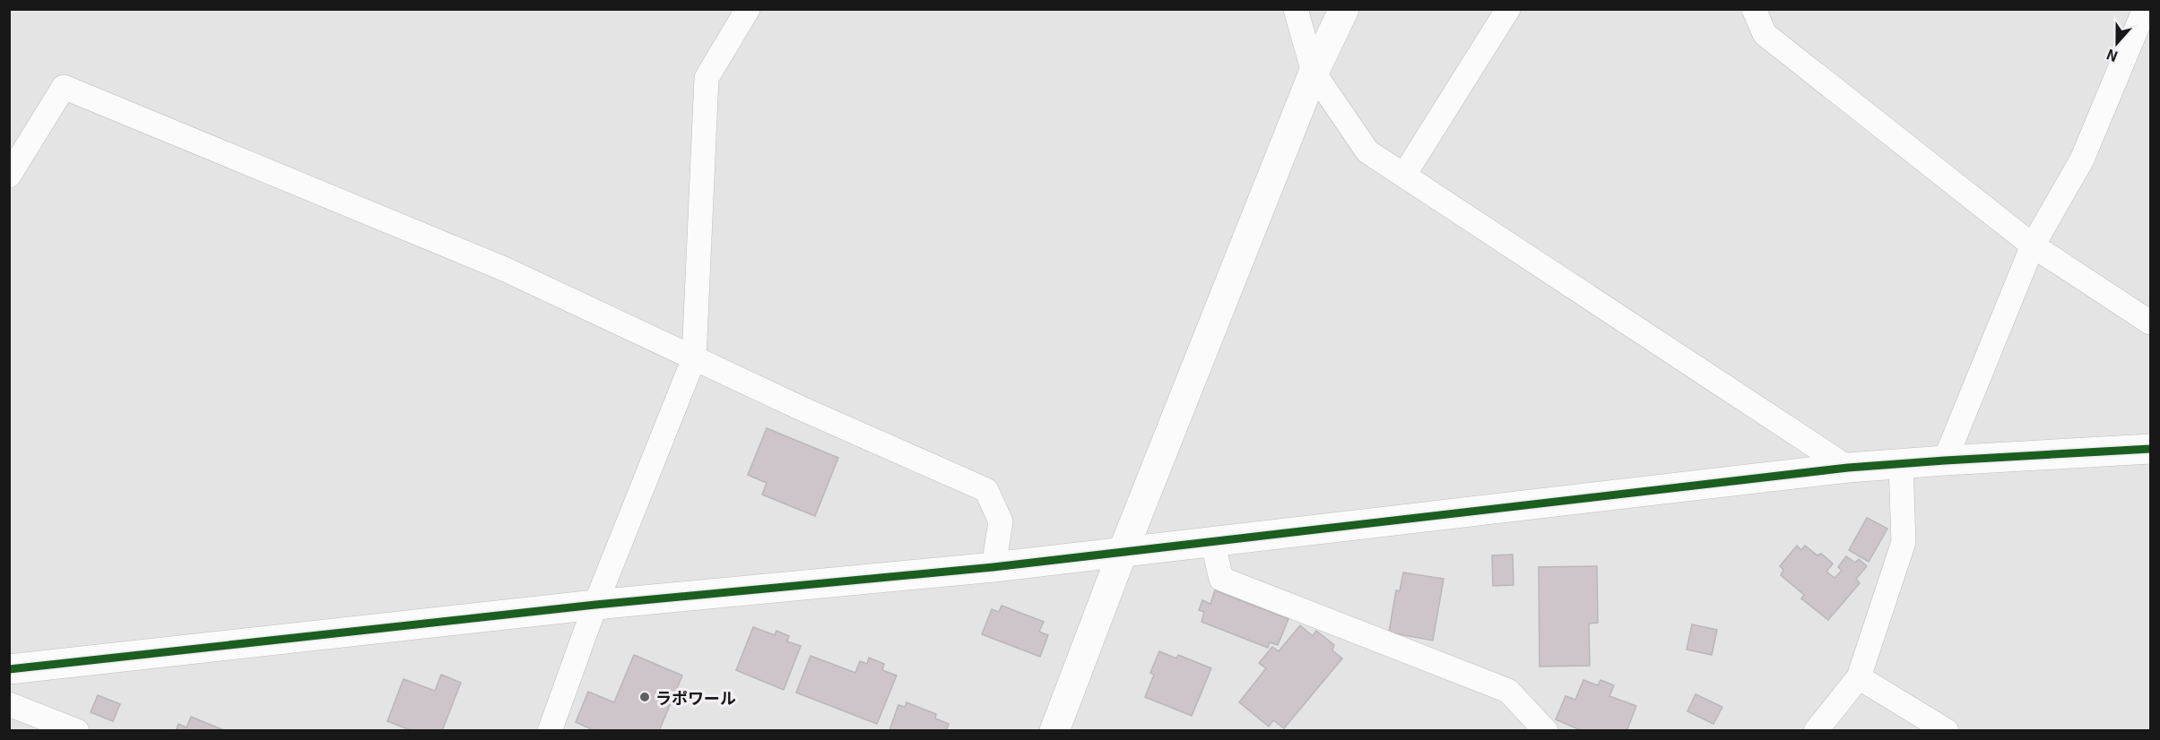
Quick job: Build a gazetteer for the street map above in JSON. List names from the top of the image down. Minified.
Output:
{"places":["ラポワール"],"north":"bottom"}
